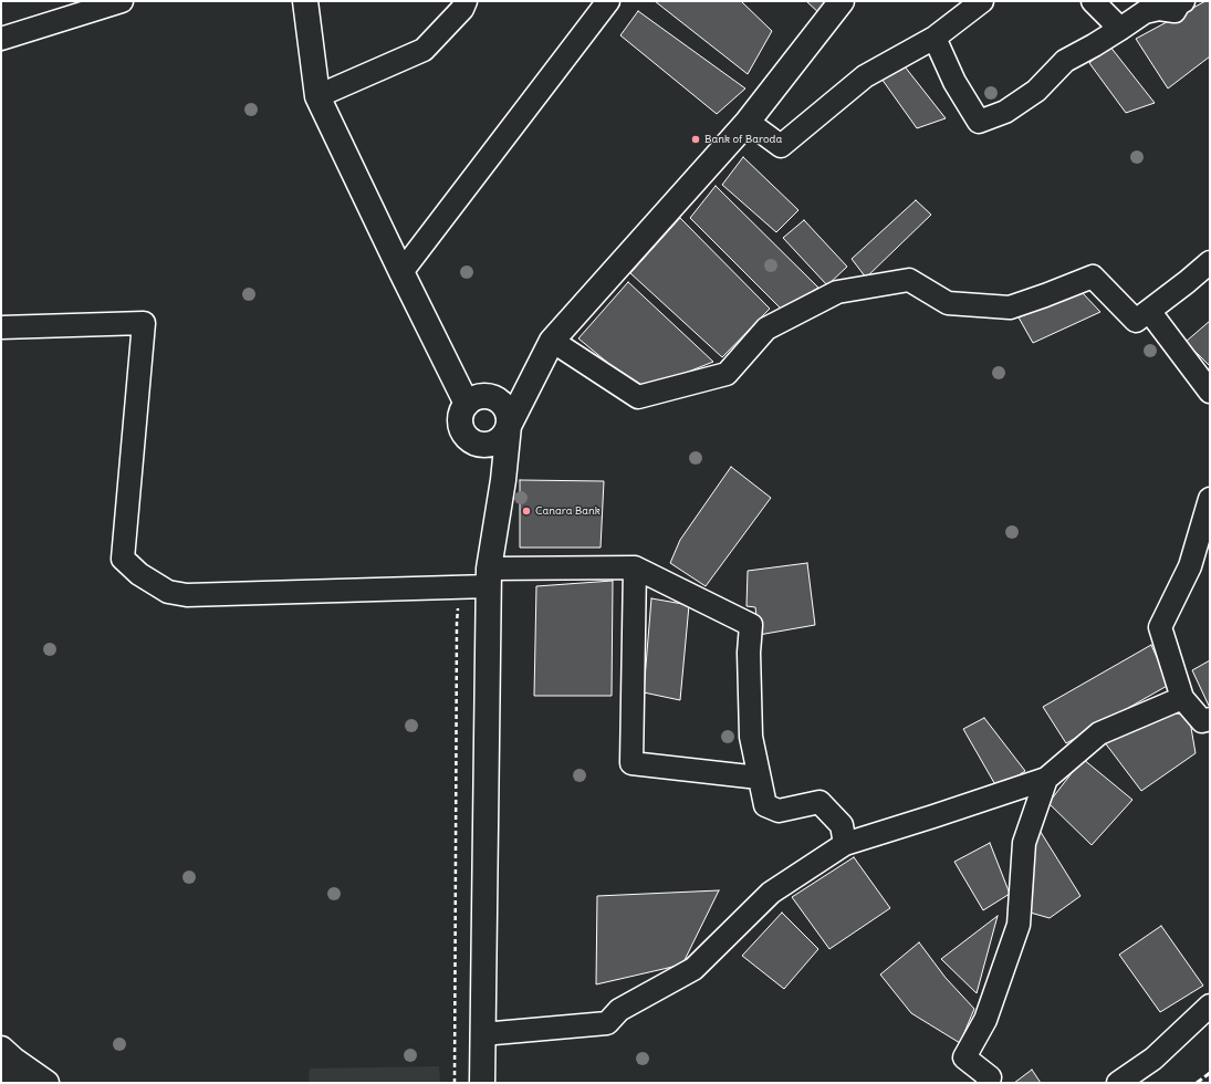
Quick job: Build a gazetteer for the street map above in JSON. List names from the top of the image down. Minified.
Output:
{"places":["Bank of Baroda","Canara Bank"]}
